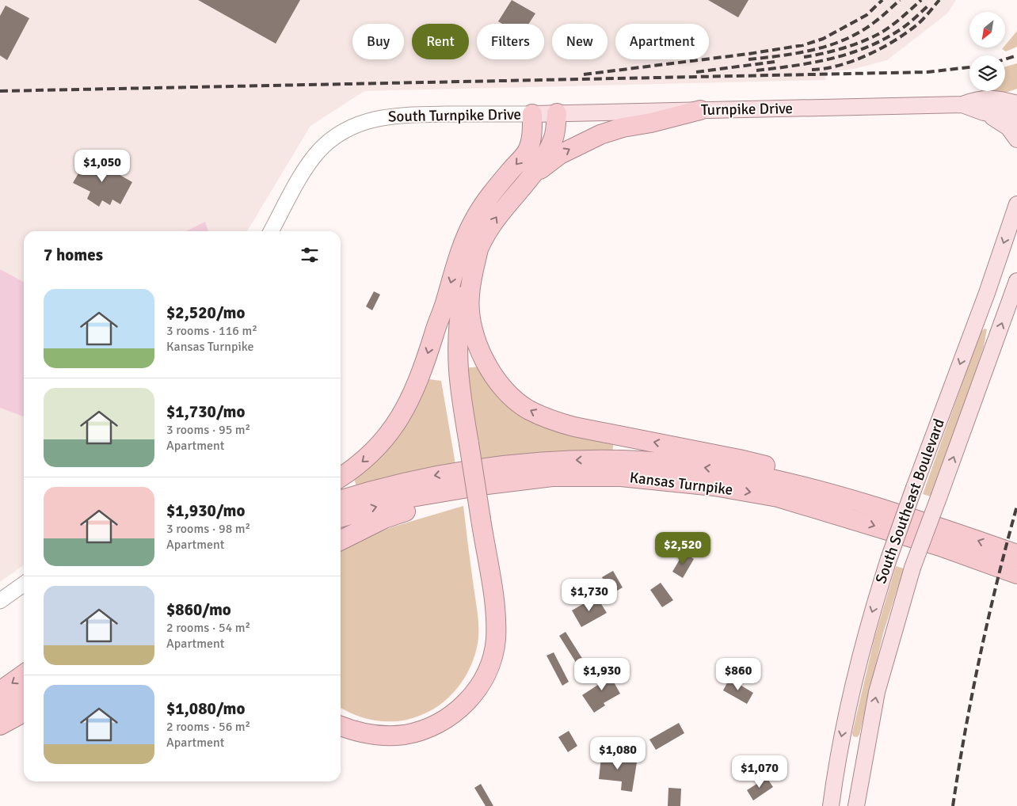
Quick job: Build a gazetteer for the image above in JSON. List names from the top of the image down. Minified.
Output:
{"streets":{"highway":["Kansas Turnpike"],"main road":["Turnpike Drive","South Southeast Boulevard"],"street":["South Turnpike Drive"]},"crossings":[["Turnpike Drive","South Turnpike Drive"]],"north":"bottom left","page":{"chip":["Buy","Rent","Filters","New","Apartment"],"price":["$1,050","$2,520","$1,730","$1,930","$860","$1,080","$1,070"],"heading":"7 homes","list":[{"name":"$2,520/mo","note":"3 rooms · 116 m² · Kansas Turnpike"},{"name":"$1,730/mo","note":"3 rooms · 95 m² · Apartment"},{"name":"$1,930/mo","note":"3 rooms · 98 m² · Apartment"},{"name":"$860/mo","note":"2 rooms · 54 m² · Apartment"},{"name":"$1,080/mo","note":"2 rooms · 56 m² · Apartment"}]}}
